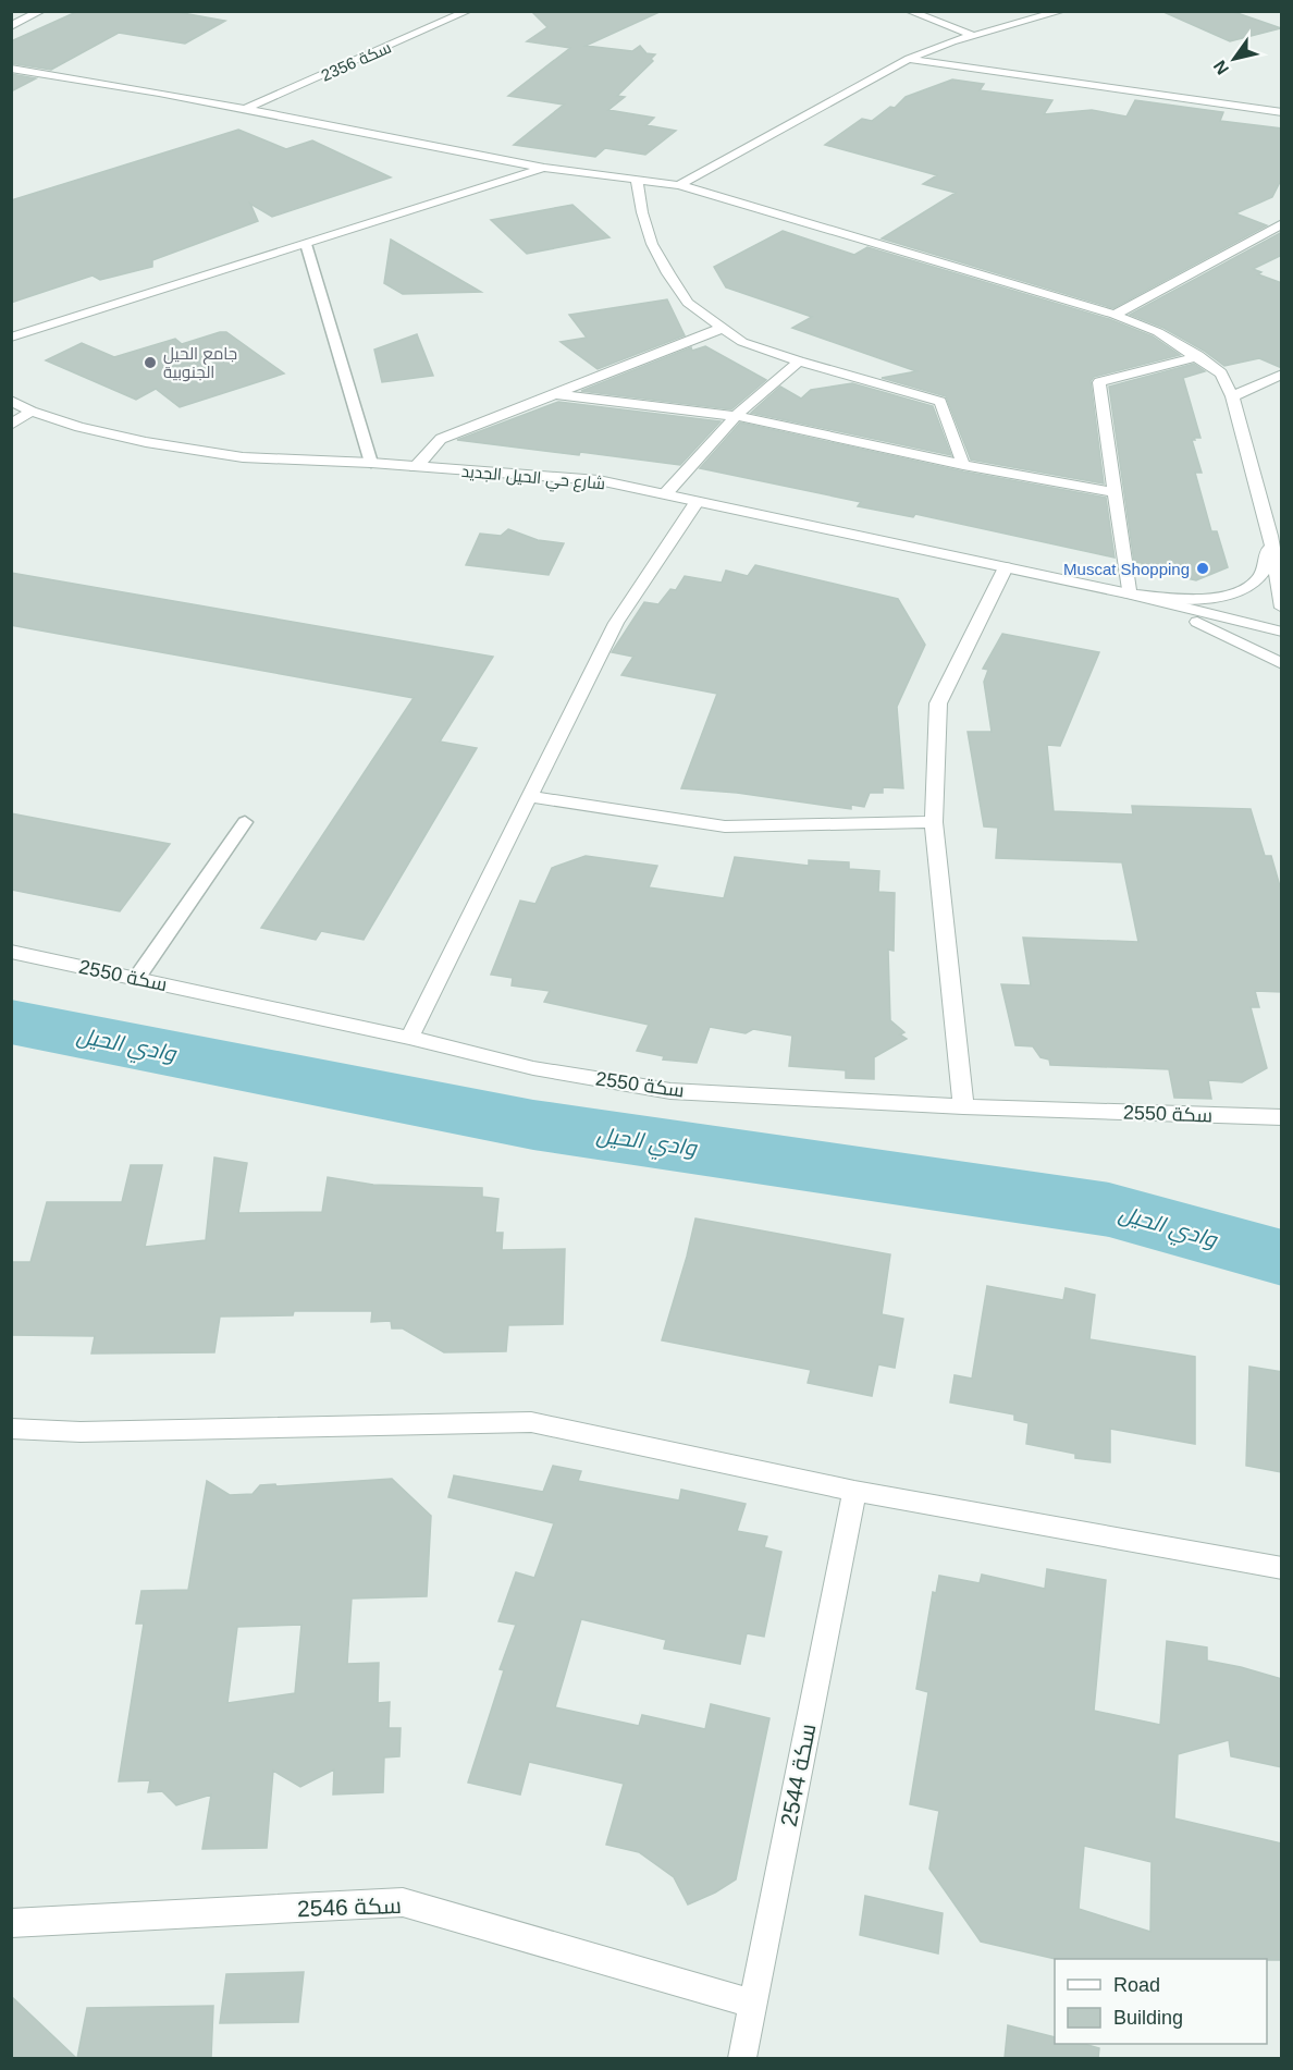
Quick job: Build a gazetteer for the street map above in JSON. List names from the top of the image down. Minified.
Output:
{"streets":{"street":["سكة 2356","شارع حي الحيل الجديد","سكة 2550","سكة 2544","سكة 2546"]},"crossings":[["سكة 2544","سكة 2546"]],"water":["وادي الحيل"],"places":["جامع الحيل الجنوبية","Muscat Shopping"],"legend":["Road","Building"],"north":"bottom left"}
